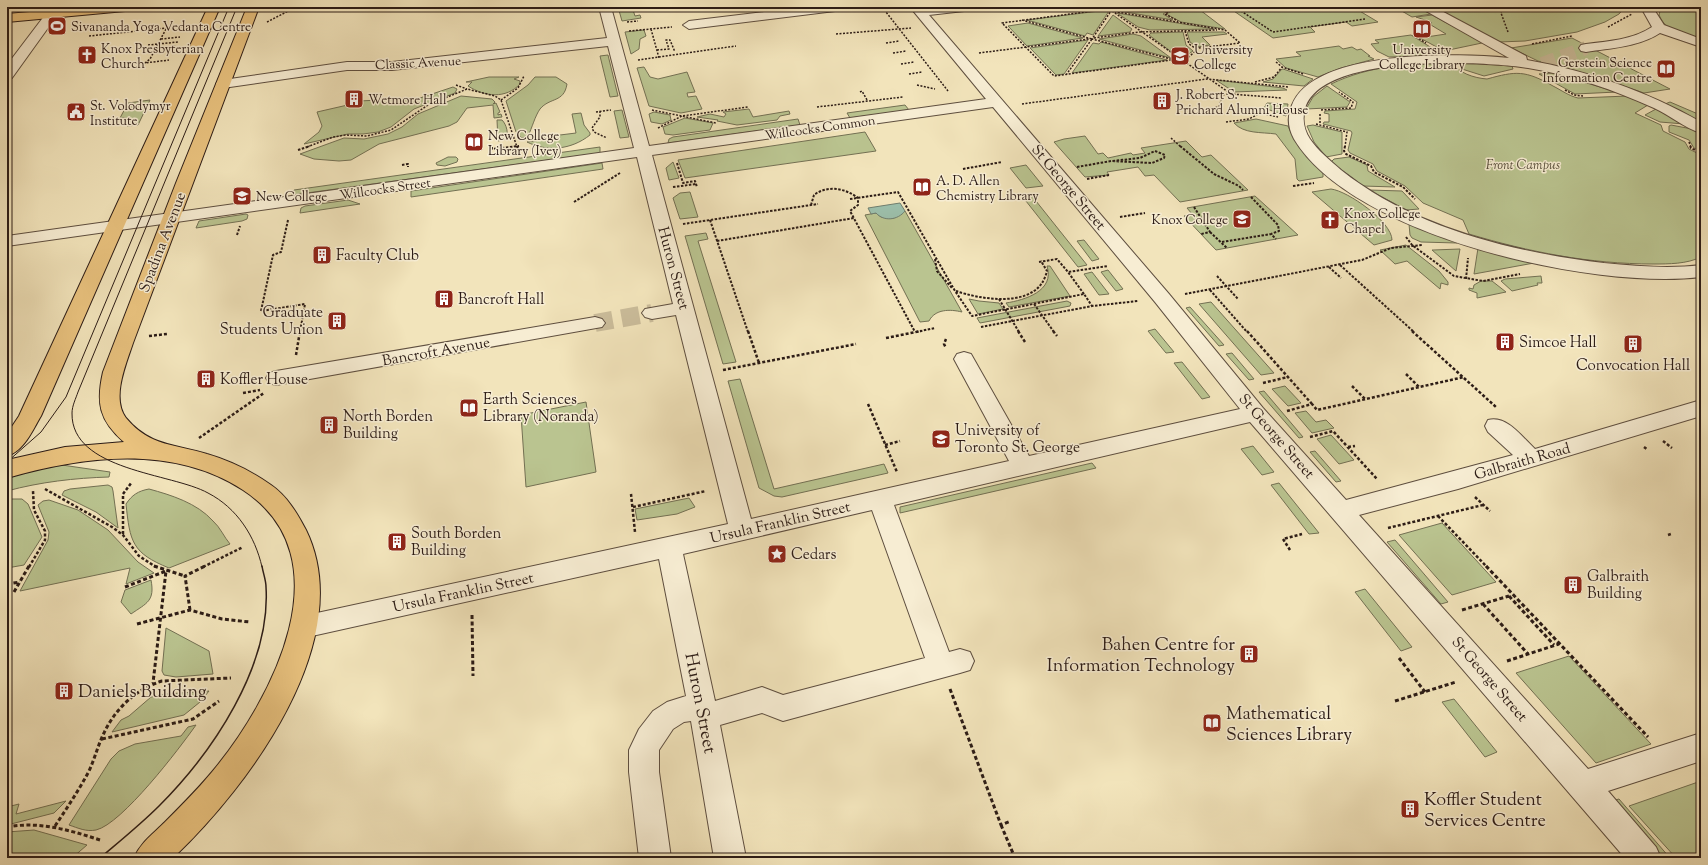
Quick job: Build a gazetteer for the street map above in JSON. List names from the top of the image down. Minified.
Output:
{"streets":{"main road":["Spadina Avenue"],"street":["Classic Avenue","Willcocks Common","St George Street","Willcocks Street","Huron Street","Bancroft Avenue","Galbraith Road","Ursula Franklin Street"]},"crossings":[["Classic Avenue","Spadina Avenue"],["Classic Avenue","Huron Street"],["Willcocks Common","St George Street"],["Willcocks Common","Willcocks Street"],["Willcocks Common","Huron Street"],["St George Street","Galbraith Road"],["St George Street","Ursula Franklin Street"],["Willcocks Street","Spadina Avenue"],["Willcocks Street","Huron Street"],["Huron Street","Ursula Franklin Street"]],"parks":["Front Campus"],"places":{"sports":["Sivananda Yoga Vedanta Centre"],"library":["University College Library","Gerstein Science Information Centre","New College Library (Ivey)","A. D. Allen Chemistry Library","Earth Sciences Library (Noranda)","Mathematical Sciences Library"],"church":["Knox Presbyterian Church","Knox College Chapel"],"school or university":["University College","New College","Knox College","University of Toronto St. George"],"building":["Wetmore Hall","J. Robert S. Prichard Alumni House","Faculty Club","Bancroft Hall","Graduate Students Union","Simcoe Hall","Convocation Hall","Koffler House","North Borden Building","South Borden Building","Galbraith Building","Bahen Centre for Information Technology","Daniels Building","Koffler Student Services Centre"],"public building":["St. Volodymyr Institute"],"place":["Cedars"]}}
